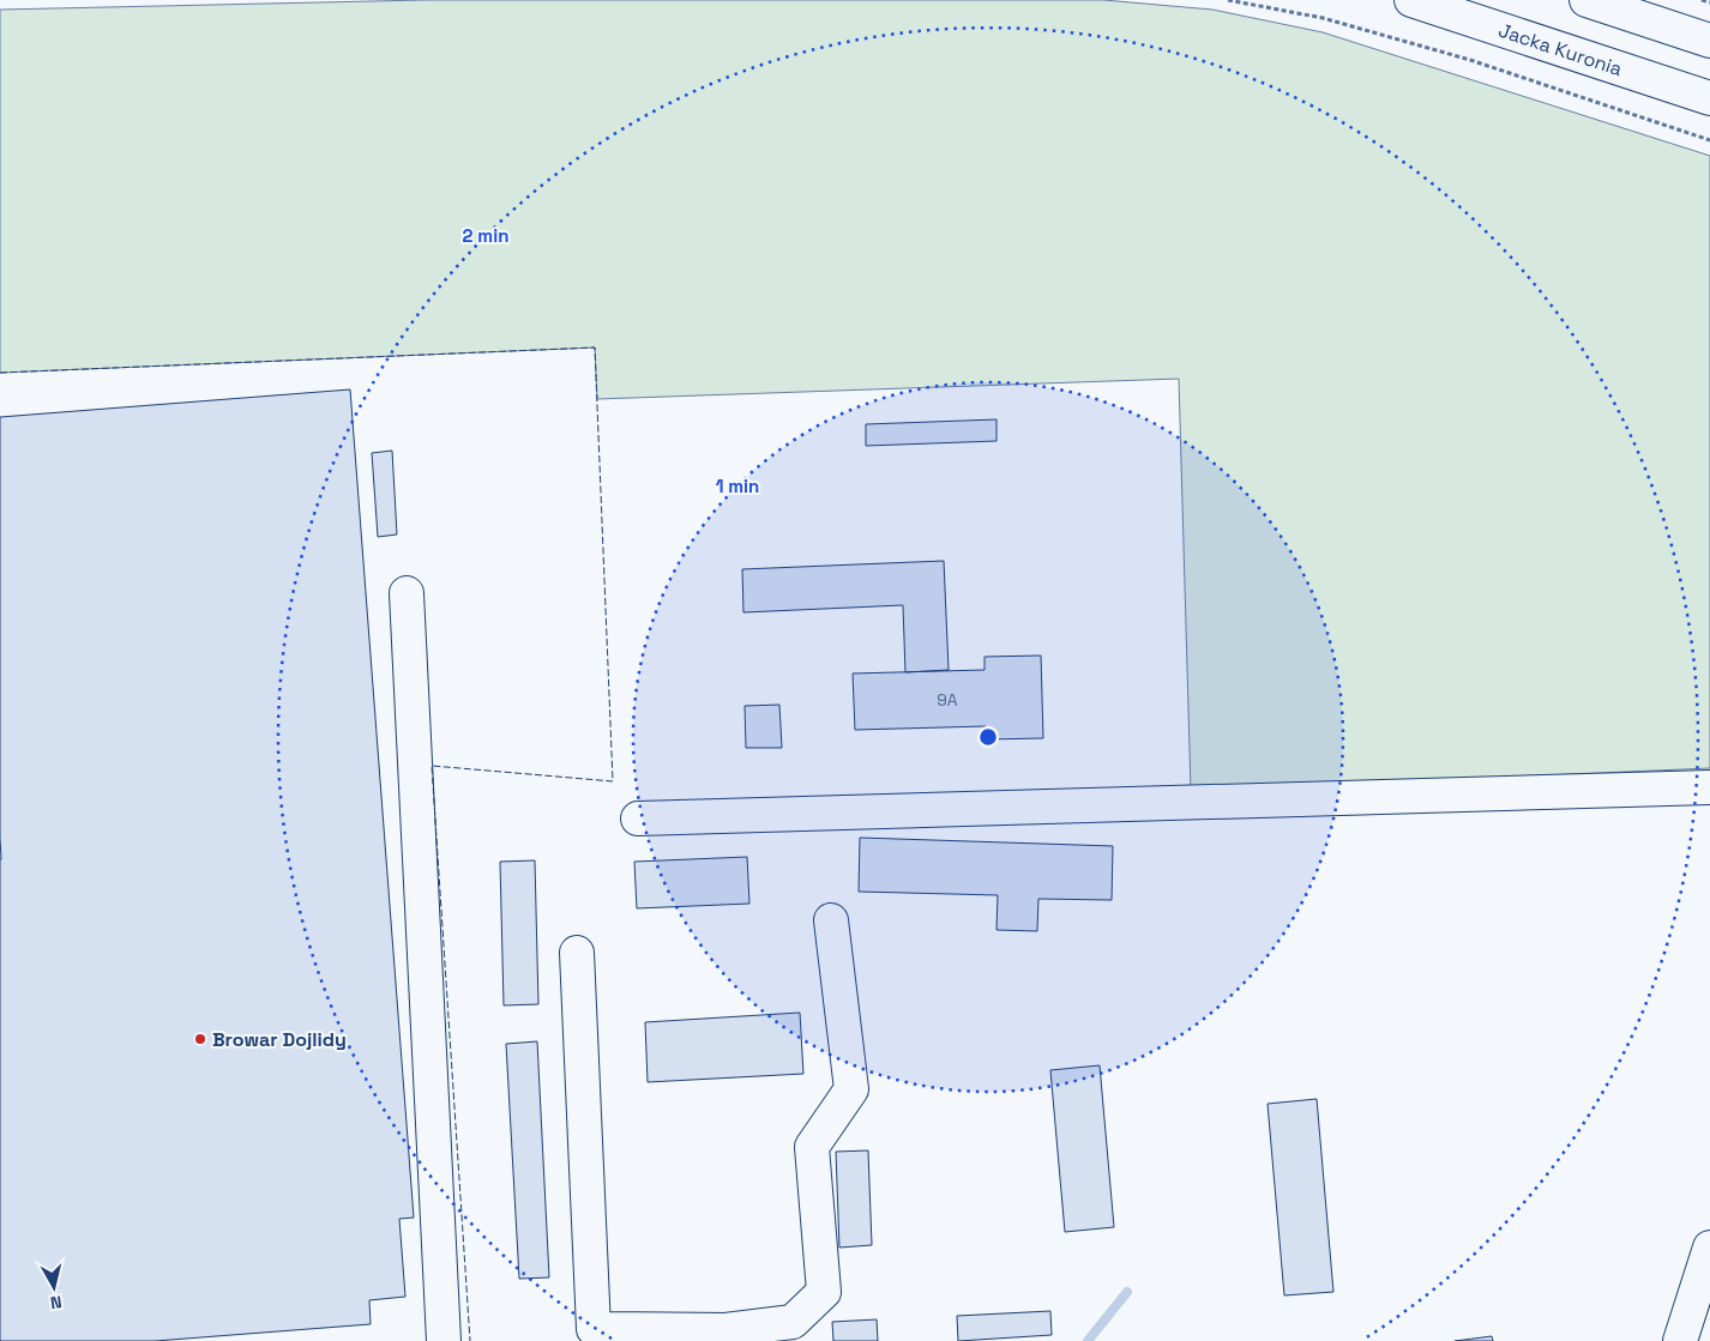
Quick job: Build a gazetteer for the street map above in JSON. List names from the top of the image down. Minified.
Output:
{"streets":{"main road":["Jacka Kuronia"]},"places":["Browar Dojlidy"],"house_numbers":["9A"],"north":"bottom","rings":["2 min","1 min"]}
